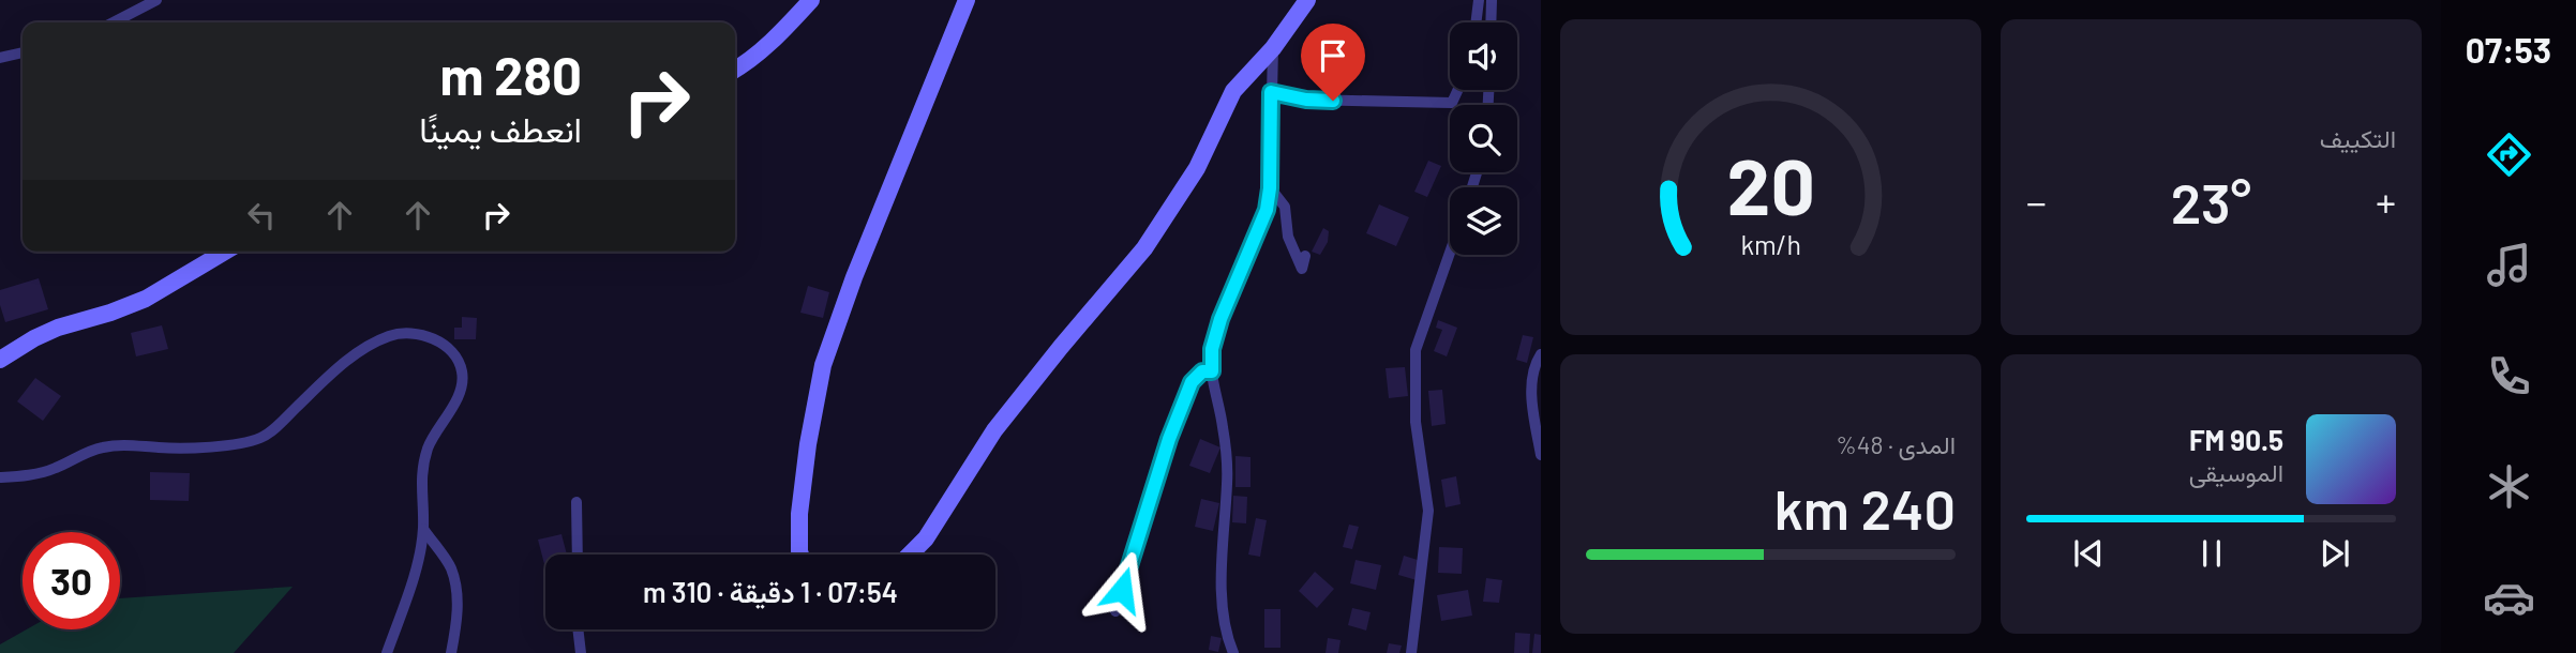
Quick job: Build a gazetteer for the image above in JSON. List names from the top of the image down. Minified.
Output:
{"page":{"tabs":"07:53","tile":["التكييف",["المدى · 48%","240 km"]],"turn":["280 m","انعطف يمينًا"],"heat":["−","23°","+"],"song":["90.5 FM","الموسيقى"],"limit":"30","trip":"07:54 · 1 دقيقة · 310 m","gauge":["20","km/h"]}}
